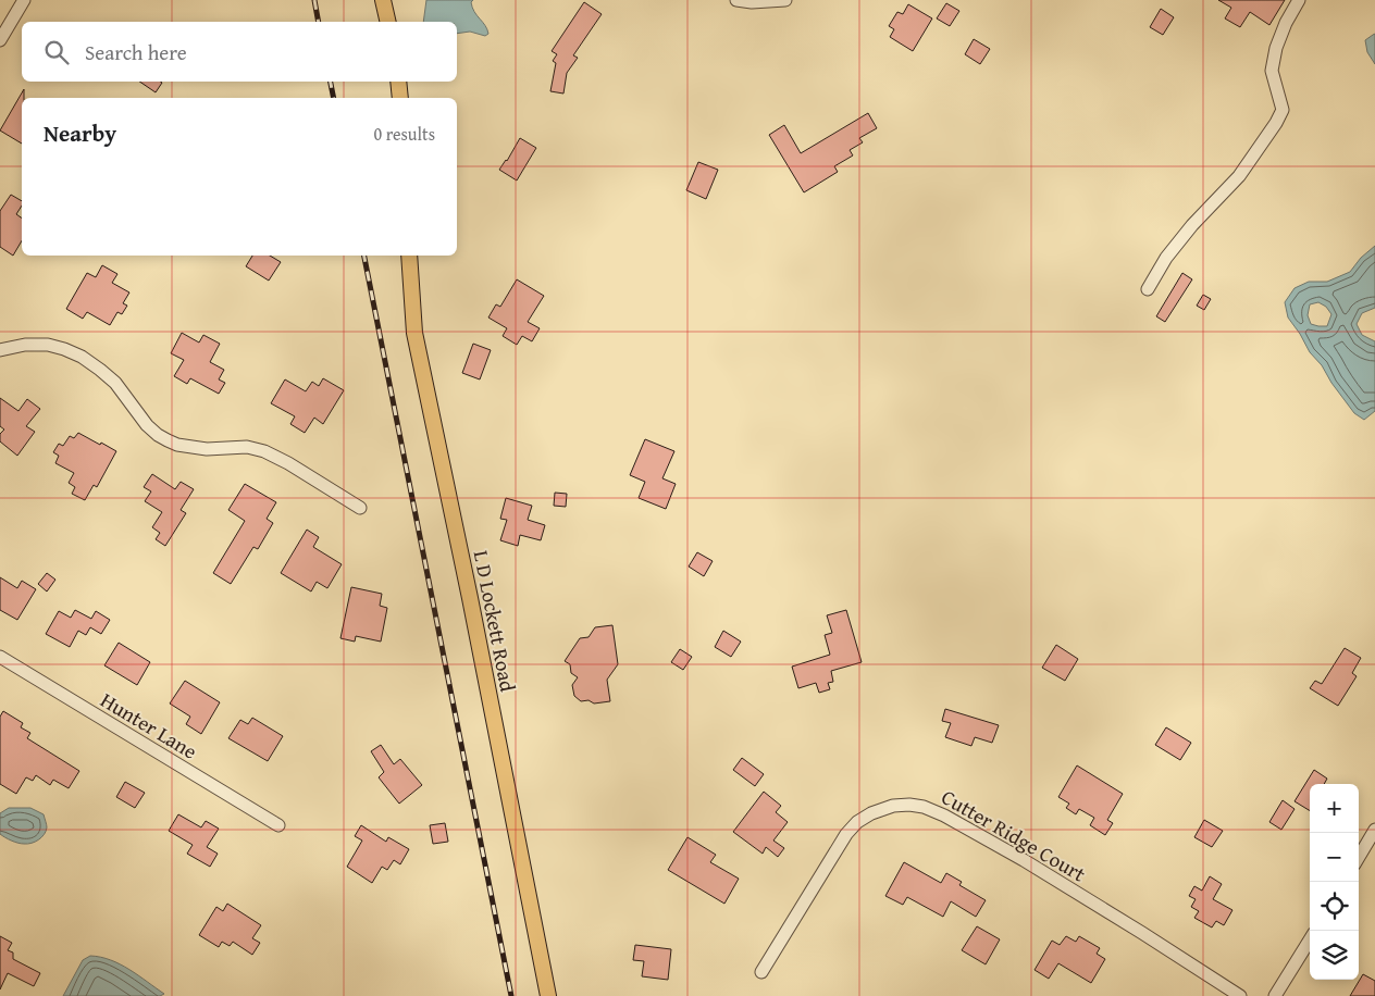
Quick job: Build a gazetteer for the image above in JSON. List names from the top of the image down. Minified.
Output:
{"streets":{"main road":["L D Lockett Road"],"street":["Hunter Lane","Cutter Ridge Court"]},"page":{"search":"Search here","heading":["Nearby","0 results"],"map_buttons":["+","−"]}}
